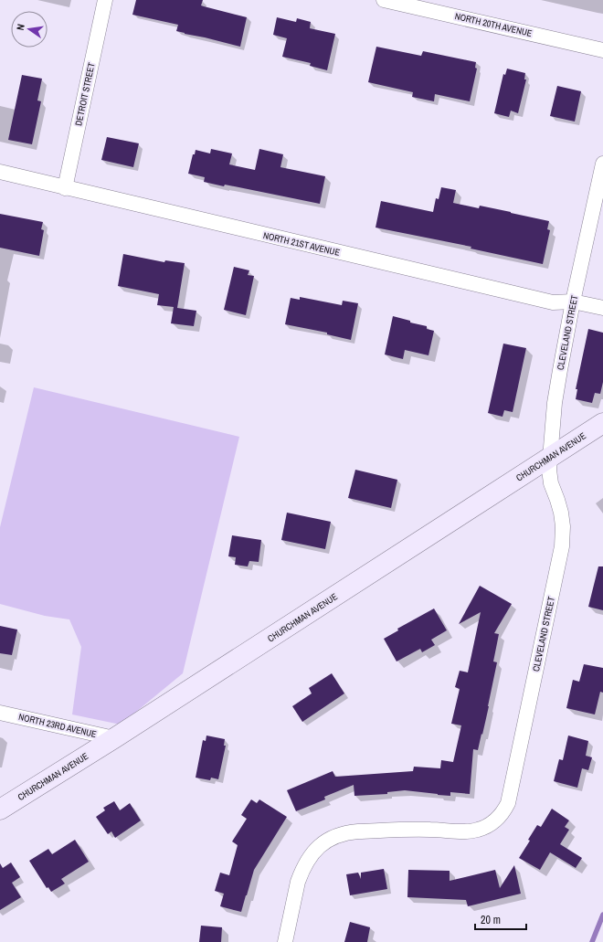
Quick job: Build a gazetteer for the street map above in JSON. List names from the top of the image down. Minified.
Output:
{"streets":{"main road":["CHURCHMAN AVENUE"],"street":["NORTH 20TH AVENUE","DETROIT STREET","NORTH 21ST AVENUE","CLEVELAND STREET","NORTH 23RD AVENUE"]},"crossings":[["DETROIT STREET","NORTH 21ST AVENUE"],["NORTH 21ST AVENUE","CLEVELAND STREET"],["CLEVELAND STREET","CHURCHMAN AVENUE"],["CHURCHMAN AVENUE","NORTH 23RD AVENUE"]],"scale_bar":"20 m","north":"left"}
